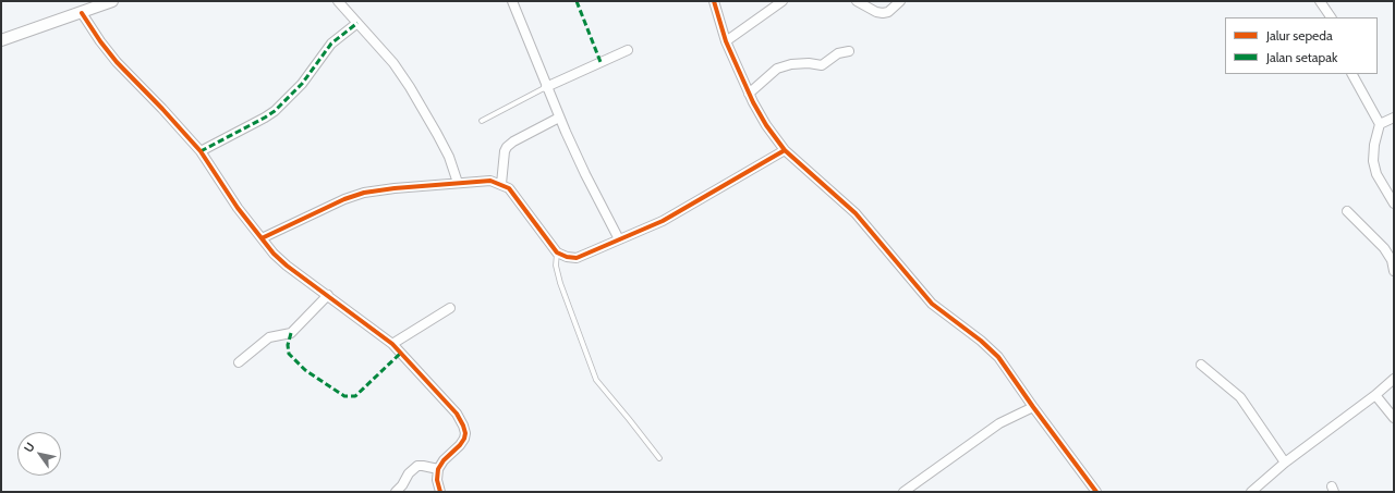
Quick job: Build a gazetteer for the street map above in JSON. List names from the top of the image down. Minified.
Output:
{"legend":["Jalur sepeda","Jalan setapak"],"north":"top left"}
